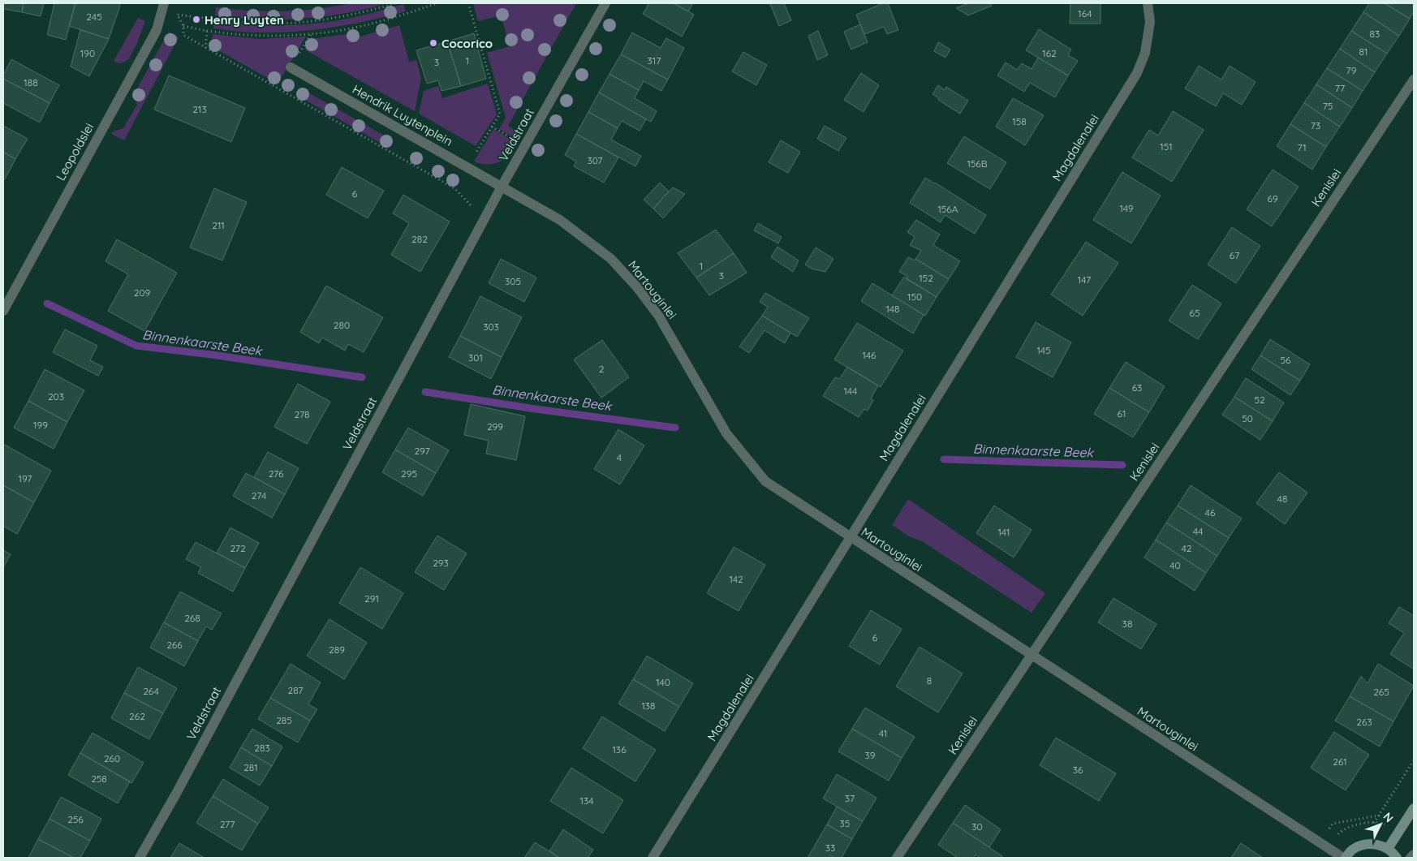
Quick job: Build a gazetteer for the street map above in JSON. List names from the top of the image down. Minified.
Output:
{"streets":{"street":["Hendrik Luytenplein","Veldstraat","Magdalenalei","Leopoldslei","Kenislei","Martouginlei"]},"crossings":[["Hendrik Luytenplein","Veldstraat"],["Hendrik Luytenplein","Martouginlei"],["Veldstraat","Martouginlei"],["Magdalenalei","Martouginlei"],["Kenislei","Martouginlei"]],"water":["Binnenkaarste Beek"],"places":["Henry Luyten","Cocorico"],"house_numbers":["164","245","83","81","190","162","1","317","3","79","188","77","75","213","158","73","151","71","307","156B","6","69","149","156A","211","282","67","1","3","152","147","305","209","150","148","65","280","303","145","146","301","56","2","63","144","203","52","61","278","50","199","299","297","4","276","295","197","274","48","46","44","141","272","42","293","40","142","291","268","38","6","266","289","8","140","287","264","265","138","262","285","263","41","283","136","39","260","261","281","36","258","37","134","256","35","277","30","33"],"north":"top right"}
